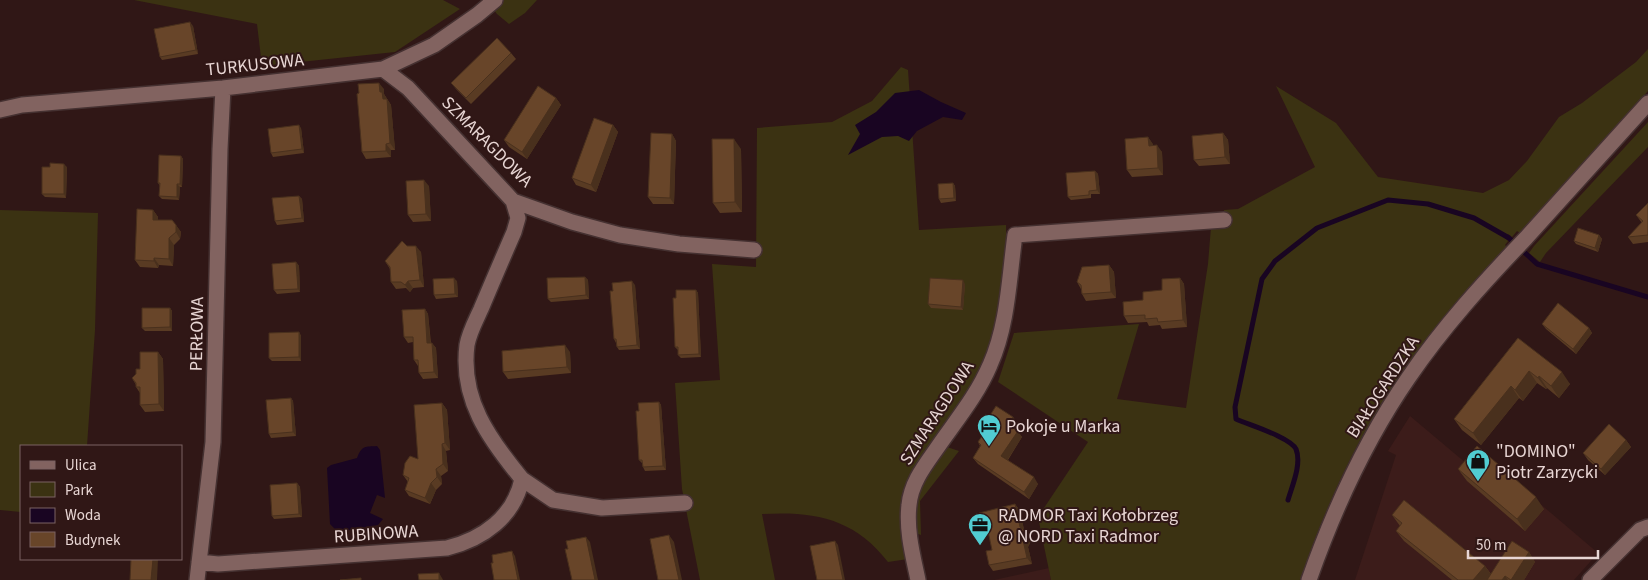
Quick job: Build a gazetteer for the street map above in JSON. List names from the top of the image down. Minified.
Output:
{"streets":{"street":["TURKUSOWA","SZMARAGDOWA","PERŁOWA","BIAŁOGARDZKA","RUBINOWA"]},"crossings":[["TURKUSOWA","SZMARAGDOWA"],["TURKUSOWA","PERŁOWA"],["PERŁOWA","RUBINOWA"]],"places":{"hotel":["Pokoje u Marka"],"shop":["\"DOMINO\" Piotr Zarzycki"],"office":["RADMOR Taxi Kołobrzeg @ NORD Taxi Radmor"]},"legend":["Ulica","Park","Woda","Budynek"],"scale_bar":"50 m"}
